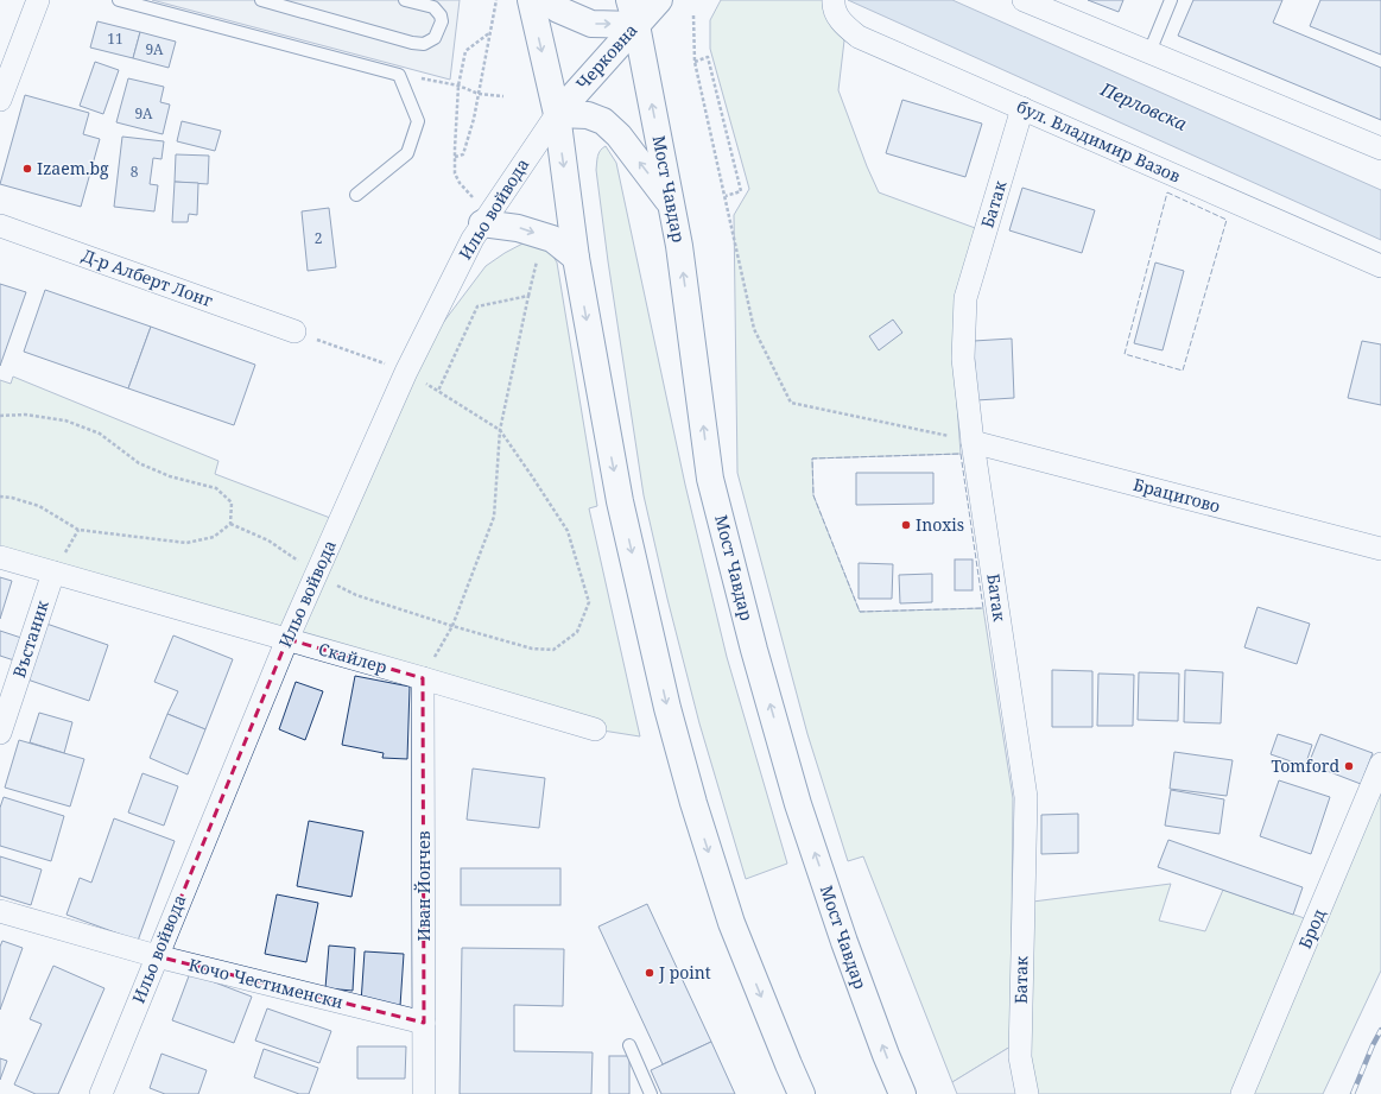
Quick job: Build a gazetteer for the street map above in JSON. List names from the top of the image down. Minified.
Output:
{"streets":{"main road":["Черковна","Мост Чавдар"],"street":["бул. Владимир Вазов","Батак","Ильо войвода","Д-р Алберт Лонг","Брацигово","Въстаник","Скайлер","Иван Йончев","Брод","Кочо Честименски"]},"crossings":[["Черковна","Мост Чавдар"],["Черковна","Ильо войвода"],["бул. Владимир Вазов","Батак"],["Батак","Брацигово"],["Ильо войвода","Скайлер"],["Ильо войвода","Кочо Честименски"],["Въстаник","Скайлер"],["Скайлер","Иван Йончев"],["Иван Йончев","Кочо Честименски"]],"water":["Перловска"],"places":["Izaem.bg","Inoxis","Tomford","J point"],"house_numbers":["11","9А","9А","8","2"]}
